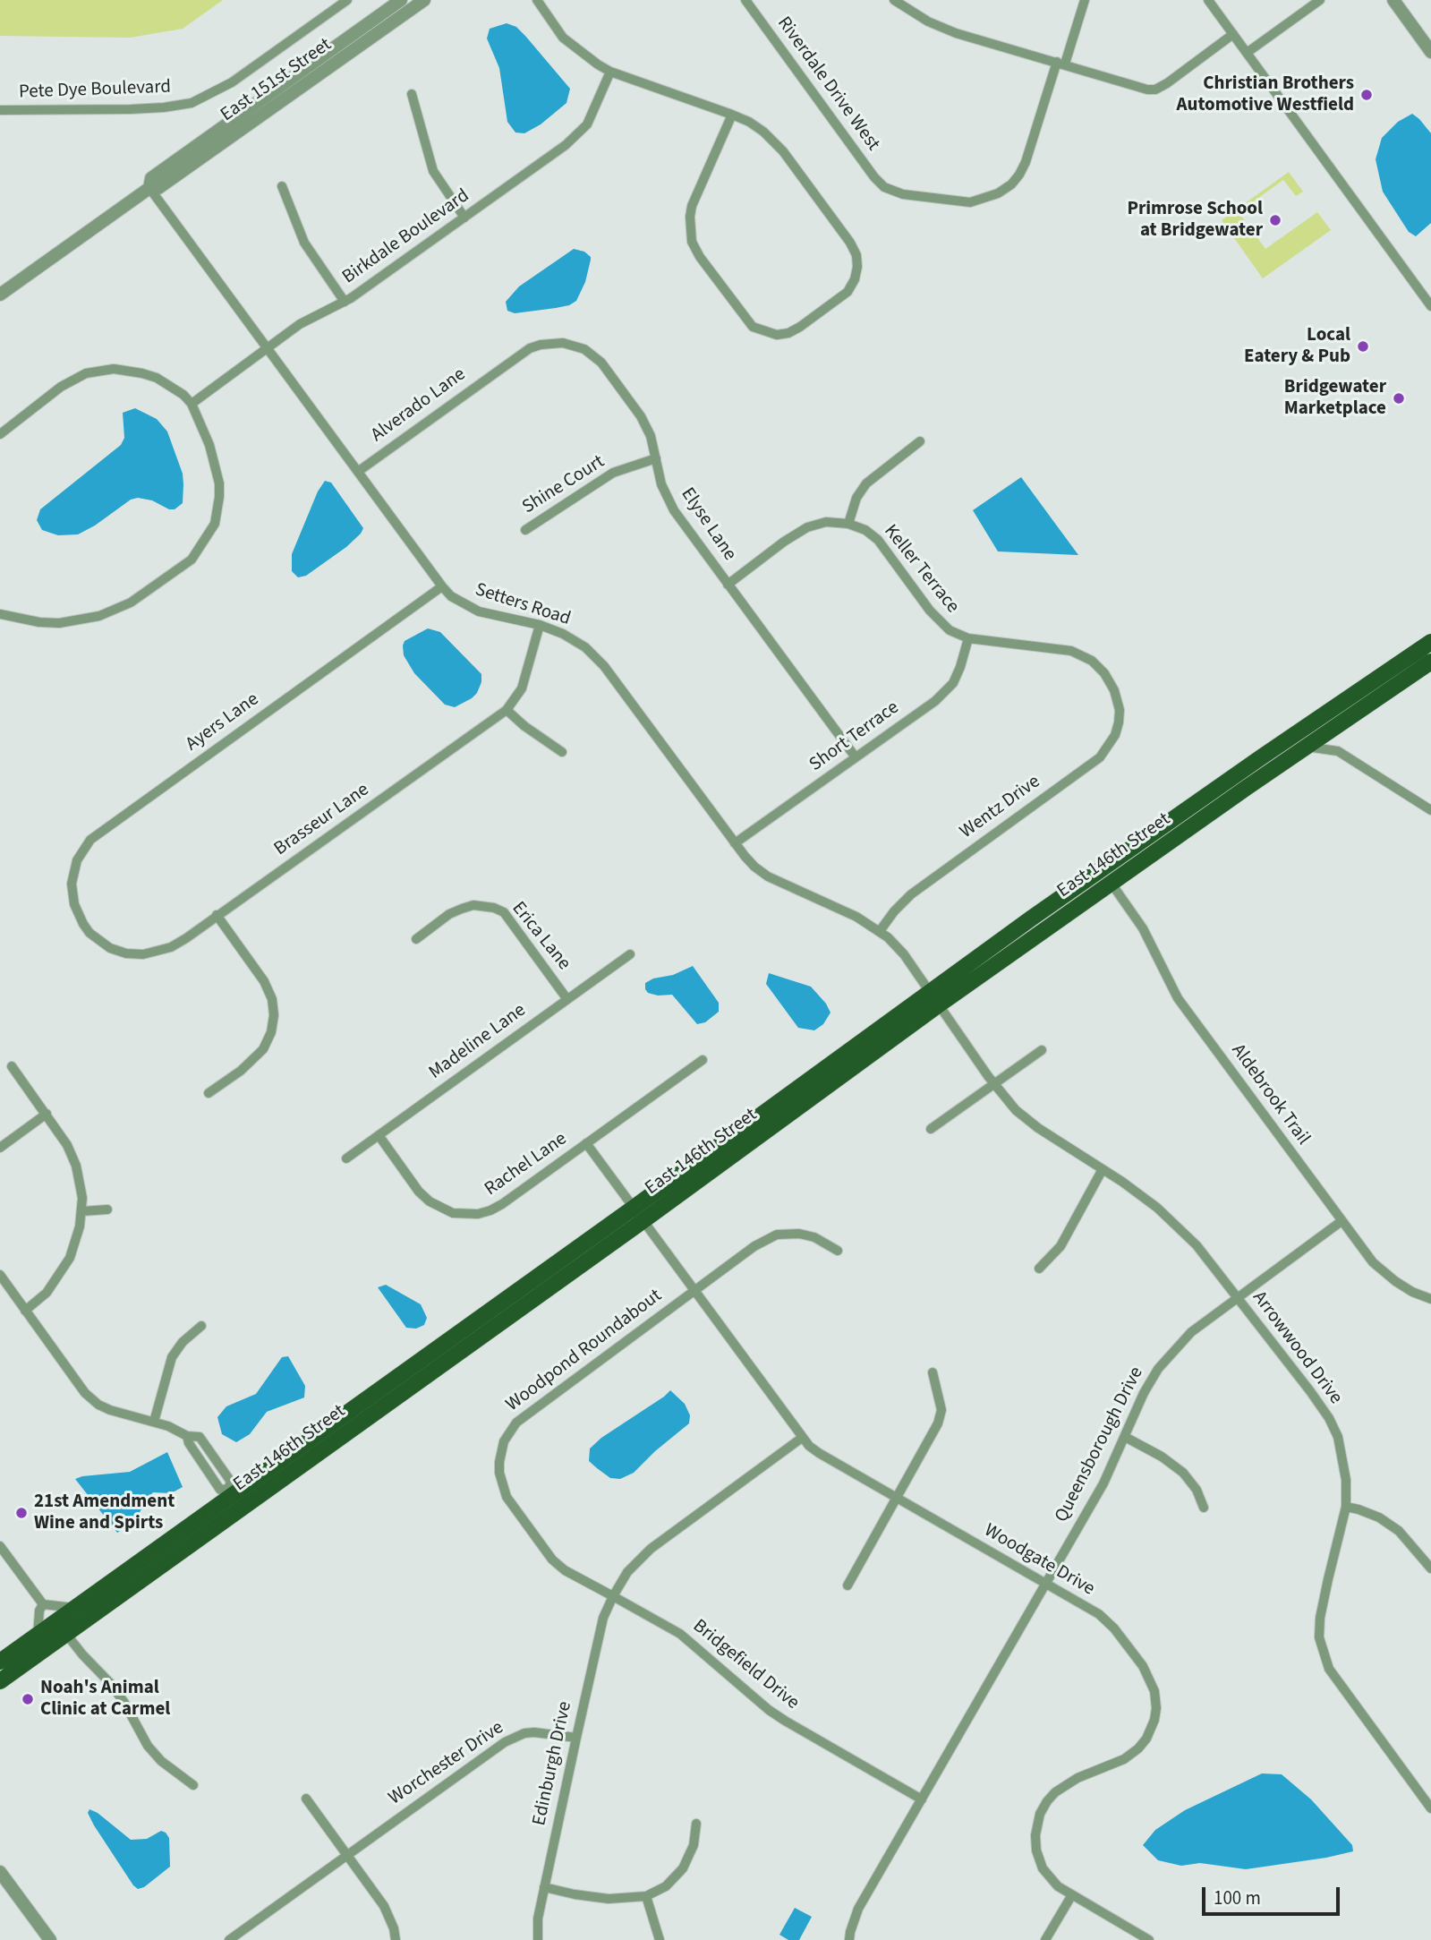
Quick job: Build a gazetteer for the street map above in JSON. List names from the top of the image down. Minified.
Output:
{"streets":{"main road":["East 146th Street"],"street":["East 151st Street","Riverdale Drive West","Pete Dye Boulevard","Birkdale Boulevard","Alverado Lane","Shine Court","Elyse Lane","Keller Terrace","Setters Road","Ayers Lane","Short Terrace","Wentz Drive","Brasseur Lane","Erica Lane","Madeline Lane","Aldebrook Trail","Rachel Lane","Arrowwood Drive","Woodpond Roundabout","Queensborough Drive","Woodgate Drive","Bridgefield Drive","Worchester Drive","Edinburgh Drive"]},"crossings":[["East 151st Street","Setters Road"],["Birkdale Boulevard","Setters Road"],["Alverado Lane","Elyse Lane"],["Alverado Lane","Setters Road"],["Shine Court","Elyse Lane"],["Elyse Lane","Keller Terrace"],["Elyse Lane","Short Terrace"],["Keller Terrace","Short Terrace"],["Keller Terrace","Wentz Drive"],["Setters Road","Ayers Lane"],["Setters Road","Short Terrace"],["Setters Road","Wentz Drive"],["Setters Road","Brasseur Lane"],["Setters Road","East 146th Street"],["Setters Road","Arrowwood Drive"],["Ayers Lane","Brasseur Lane"],["East 146th Street","Aldebrook Trail"],["East 146th Street","Arrowwood Drive"],["East 146th Street","Woodgate Drive"],["Erica Lane","Madeline Lane"],["Madeline Lane","Rachel Lane"],["Aldebrook Trail","Queensborough Drive"],["Rachel Lane","Woodgate Drive"],["Arrowwood Drive","Queensborough Drive"],["Woodpond Roundabout","Woodgate Drive"],["Woodpond Roundabout","Bridgefield Drive"],["Woodpond Roundabout","Edinburgh Drive"],["Queensborough Drive","Woodgate Drive"],["Queensborough Drive","Bridgefield Drive"],["Bridgefield Drive","Edinburgh Drive"],["Worchester Drive","Edinburgh Drive"]],"places":["Christian Brothers Automotive Westfield","Primrose School at Bridgewater","Local Eatery & Pub","Bridgewater Marketplace","21st Amendment Wine and Spirts","Noah's Animal Clinic at Carmel"],"scale_bar":"100 m"}
